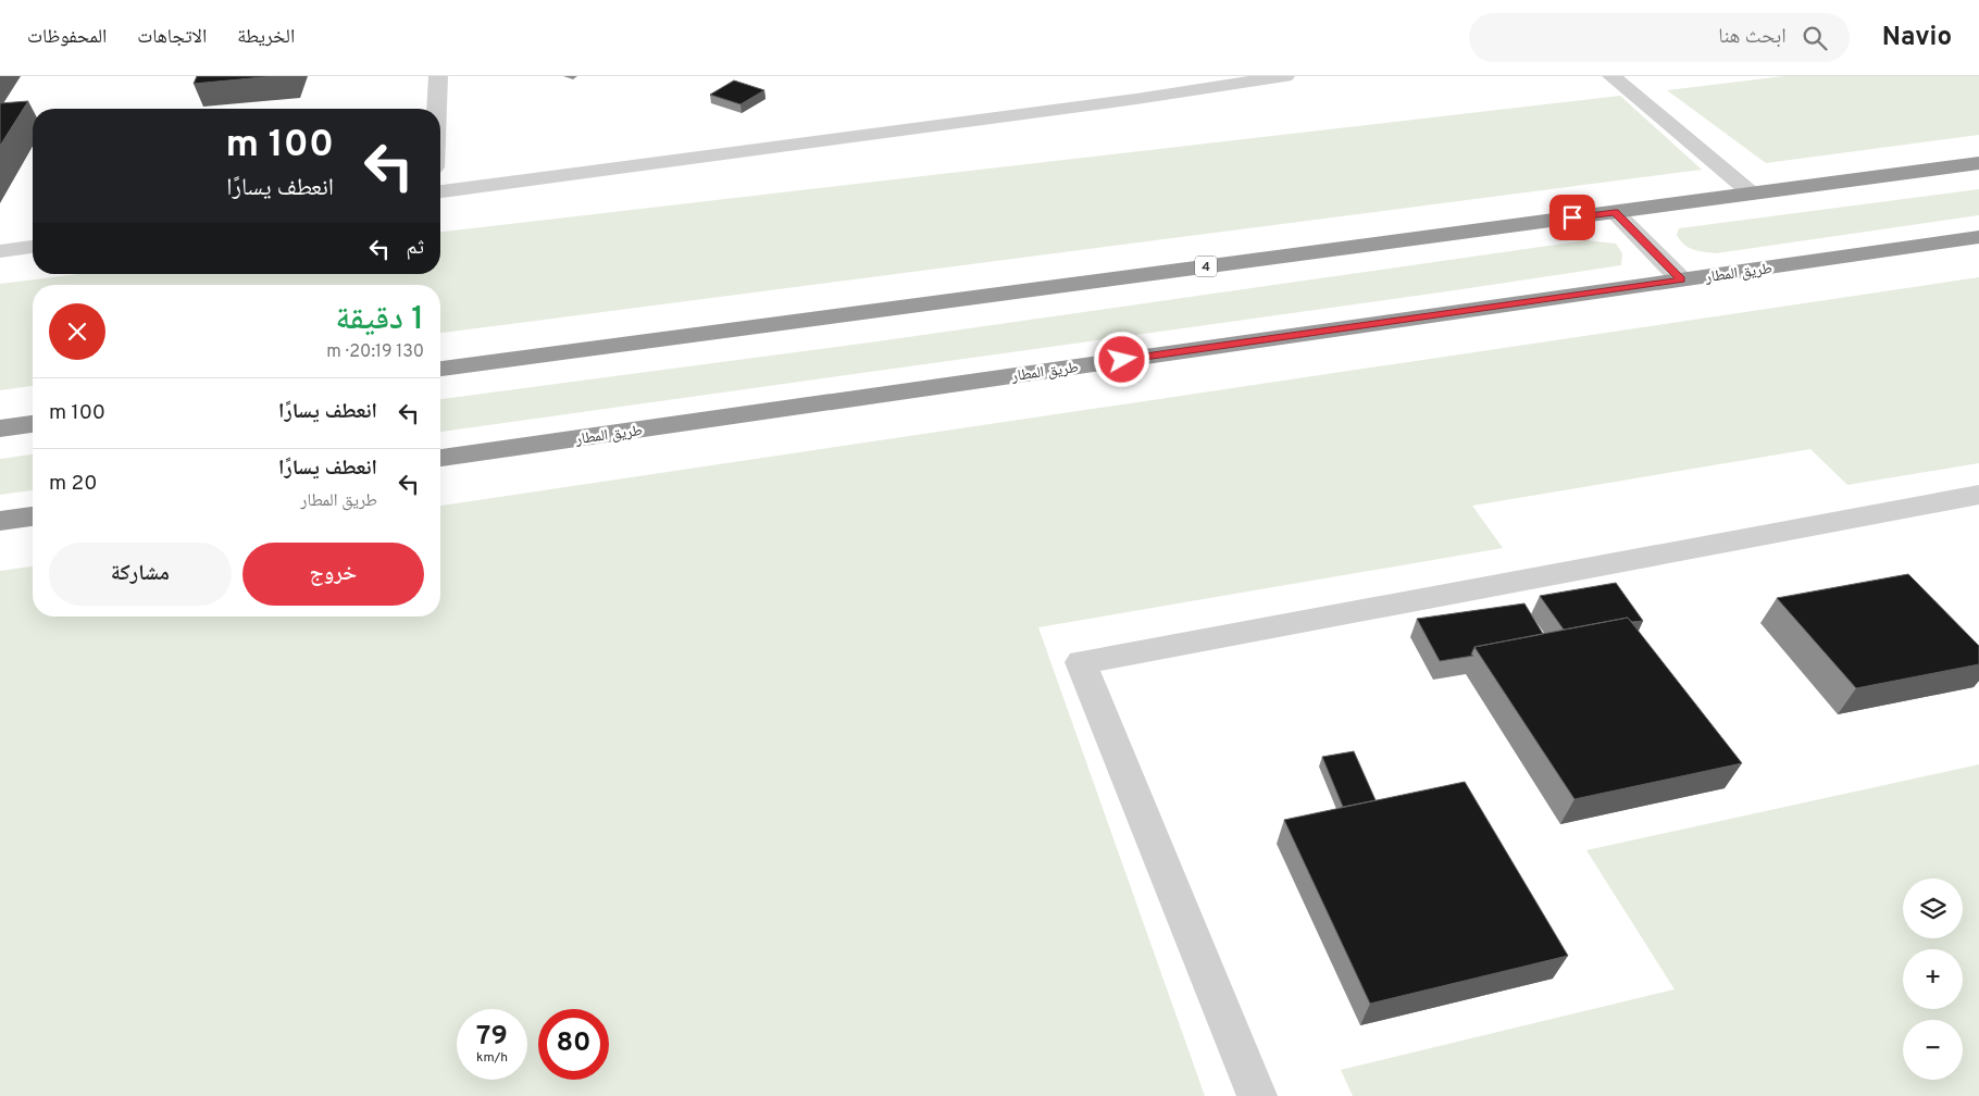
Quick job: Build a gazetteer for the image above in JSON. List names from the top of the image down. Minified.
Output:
{"streets":{"highway":["4","طريق المطار"]},"page":{"header":"Navio","search":"ابحث هنا","nav":["الخريطة","الاتجاهات","المحفوظات"],"turn":["100 m","انعطف يسارًا"],"then":"ثم","heading":["1 دقيقة","130 m · 20:19"],"list":[{"name":"انعطف يسارًا","value":"100 m"},{"name":"انعطف يسارًا","note":"طريق المطار","value":"20 m"}],"buttons":["خروج","مشاركة"],"map_buttons":["+","−"],"speed":"79 km/h","limit":"80"}}
